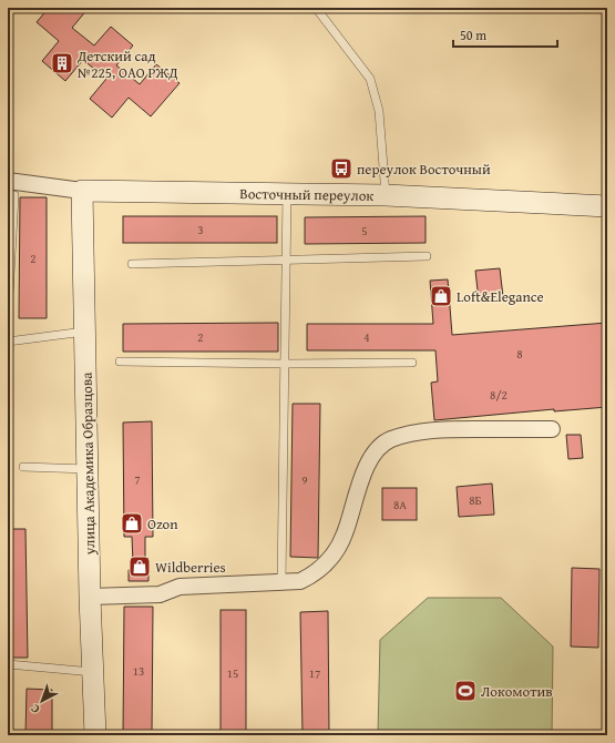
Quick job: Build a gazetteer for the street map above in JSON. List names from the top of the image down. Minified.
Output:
{"streets":{"street":["Восточный переулок","улица Академика Образцова"]},"crossings":[["Восточный переулок","улица Академика Образцова"]],"places":{"building":["Детский сад №225, ОАО РЖД"],"bus stop":["переулок Восточный"],"shop":["Loft&Elegance","Ozon","Wildberries"],"sports":["Локомотив"]},"house_numbers":["3","5","2","2","4","8","8/2","7","9","8Б","8А","13","15","17"],"scale_bar":"50 m","north":"bottom left"}
